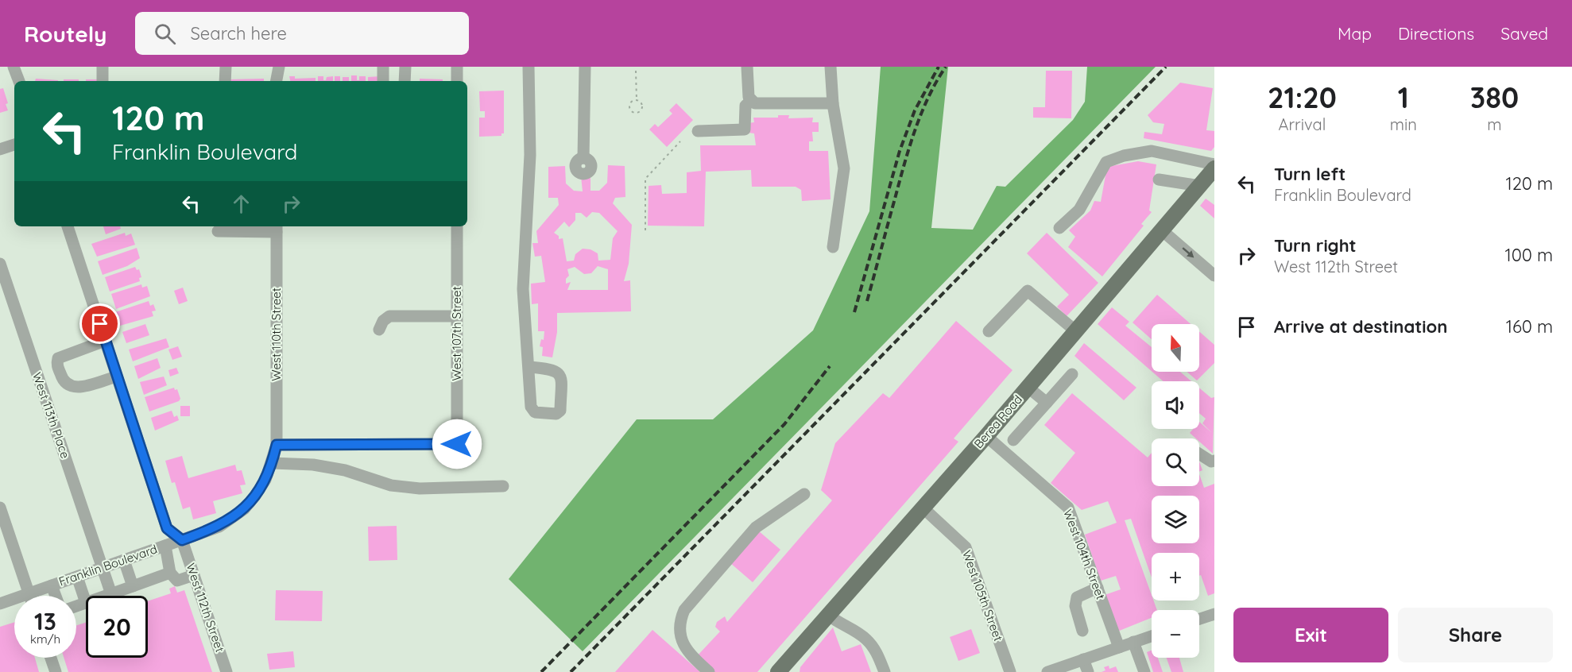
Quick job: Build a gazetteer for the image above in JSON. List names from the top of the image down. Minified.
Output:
{"streets":{"main road":["Berea Road"],"street":["West 107th Street","West 110th Street","West 113th Place","West 104th Street","Franklin Boulevard","West 105th Street","West 112th Street"]},"crossings":[["West 107th Street","West 110th Street"],["West 107th Street","Franklin Boulevard"],["West 110th Street","Franklin Boulevard"],["West 113th Place","Franklin Boulevard"],["Berea Road","West 104th Street"],["Berea Road","West 105th Street"],["Franklin Boulevard","West 112th Street"]],"north":"top","page":{"header":"Routely","search":"Search here","nav":["Map","Directions","Saved"],"eta":["21:20","Arrival","1","min","380","m"],"turn":["120 m","Franklin Boulevard"],"list":[{"name":"Turn left","note":"Franklin Boulevard","value":"120 m"},{"name":"Turn right","note":"West 112th Street","value":"100 m"},{"name":"Arrive at destination","value":"160 m"}],"map_buttons":["+","−"],"speed":"13 km/h","limit":"20","buttons":["Exit","Share"]}}
